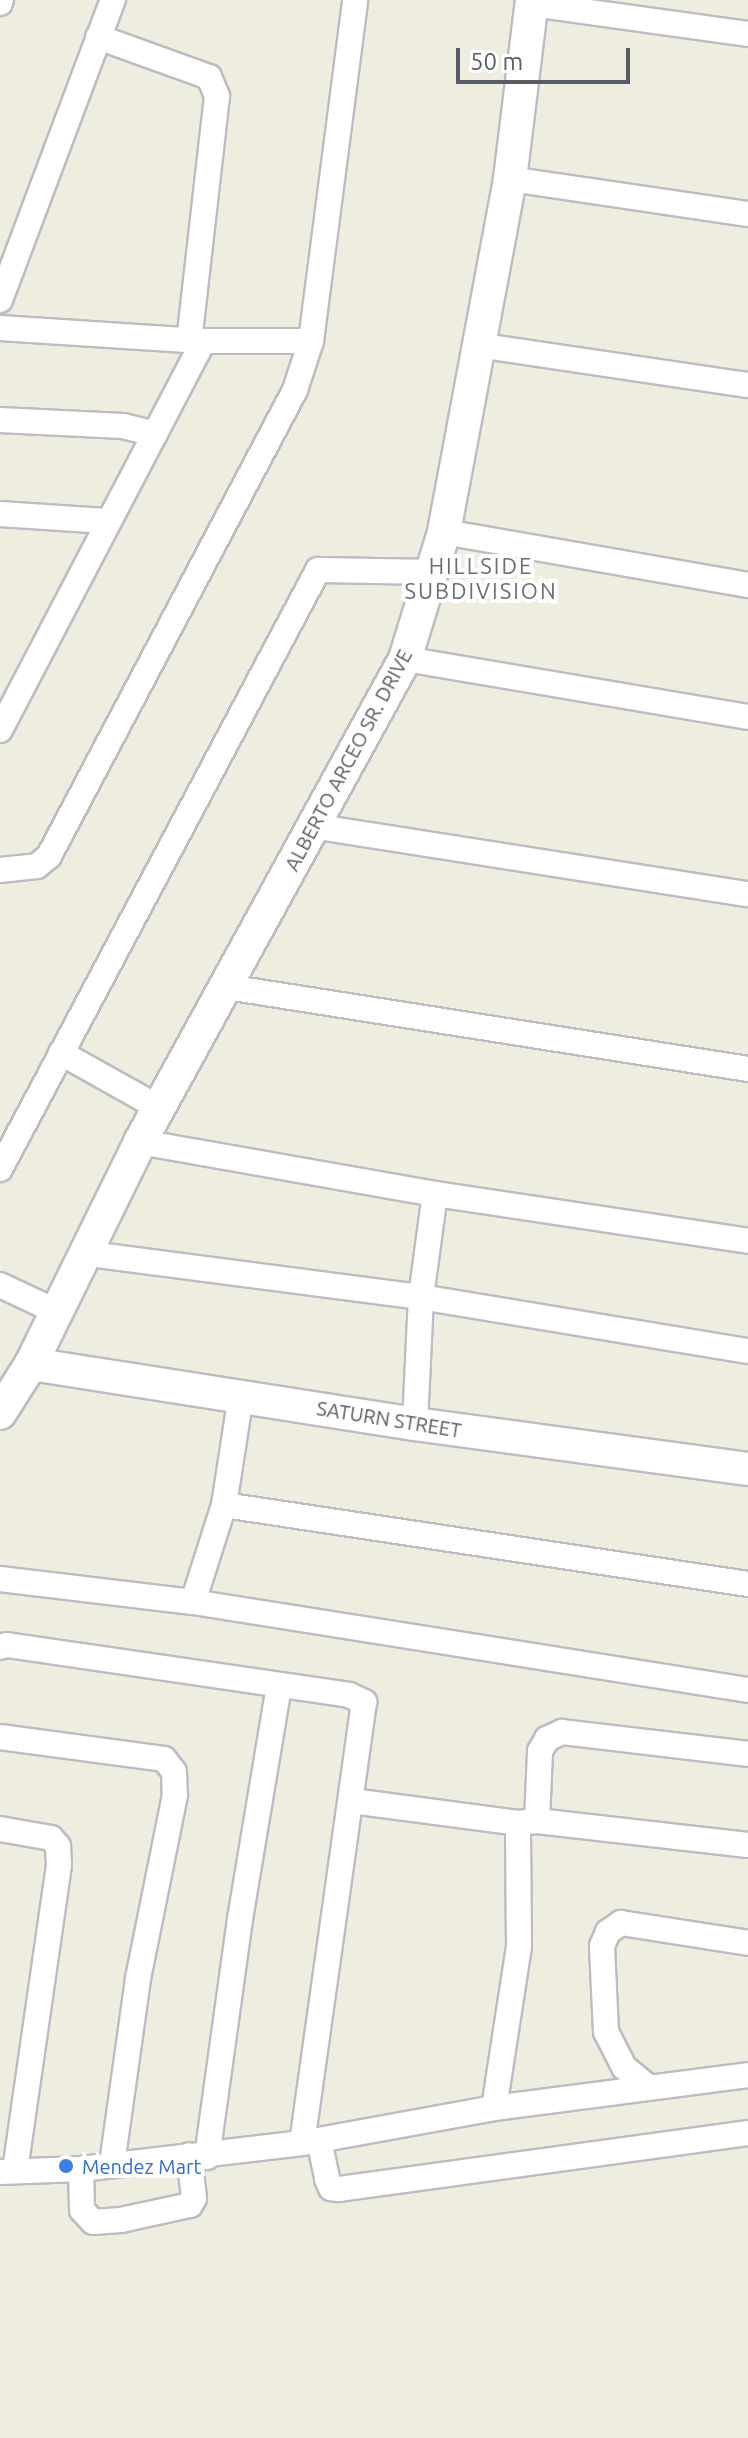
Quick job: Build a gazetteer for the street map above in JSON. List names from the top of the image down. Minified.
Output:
{"streets":{"street":["ALBERTO ARCEO SR. DRIVE","SATURN STREET"]},"crossings":[["ALBERTO ARCEO SR. DRIVE","SATURN STREET"]],"districts":["HILLSIDE SUBDIVISION"],"places":["Mendez Mart"],"scale_bar":"50 m"}
